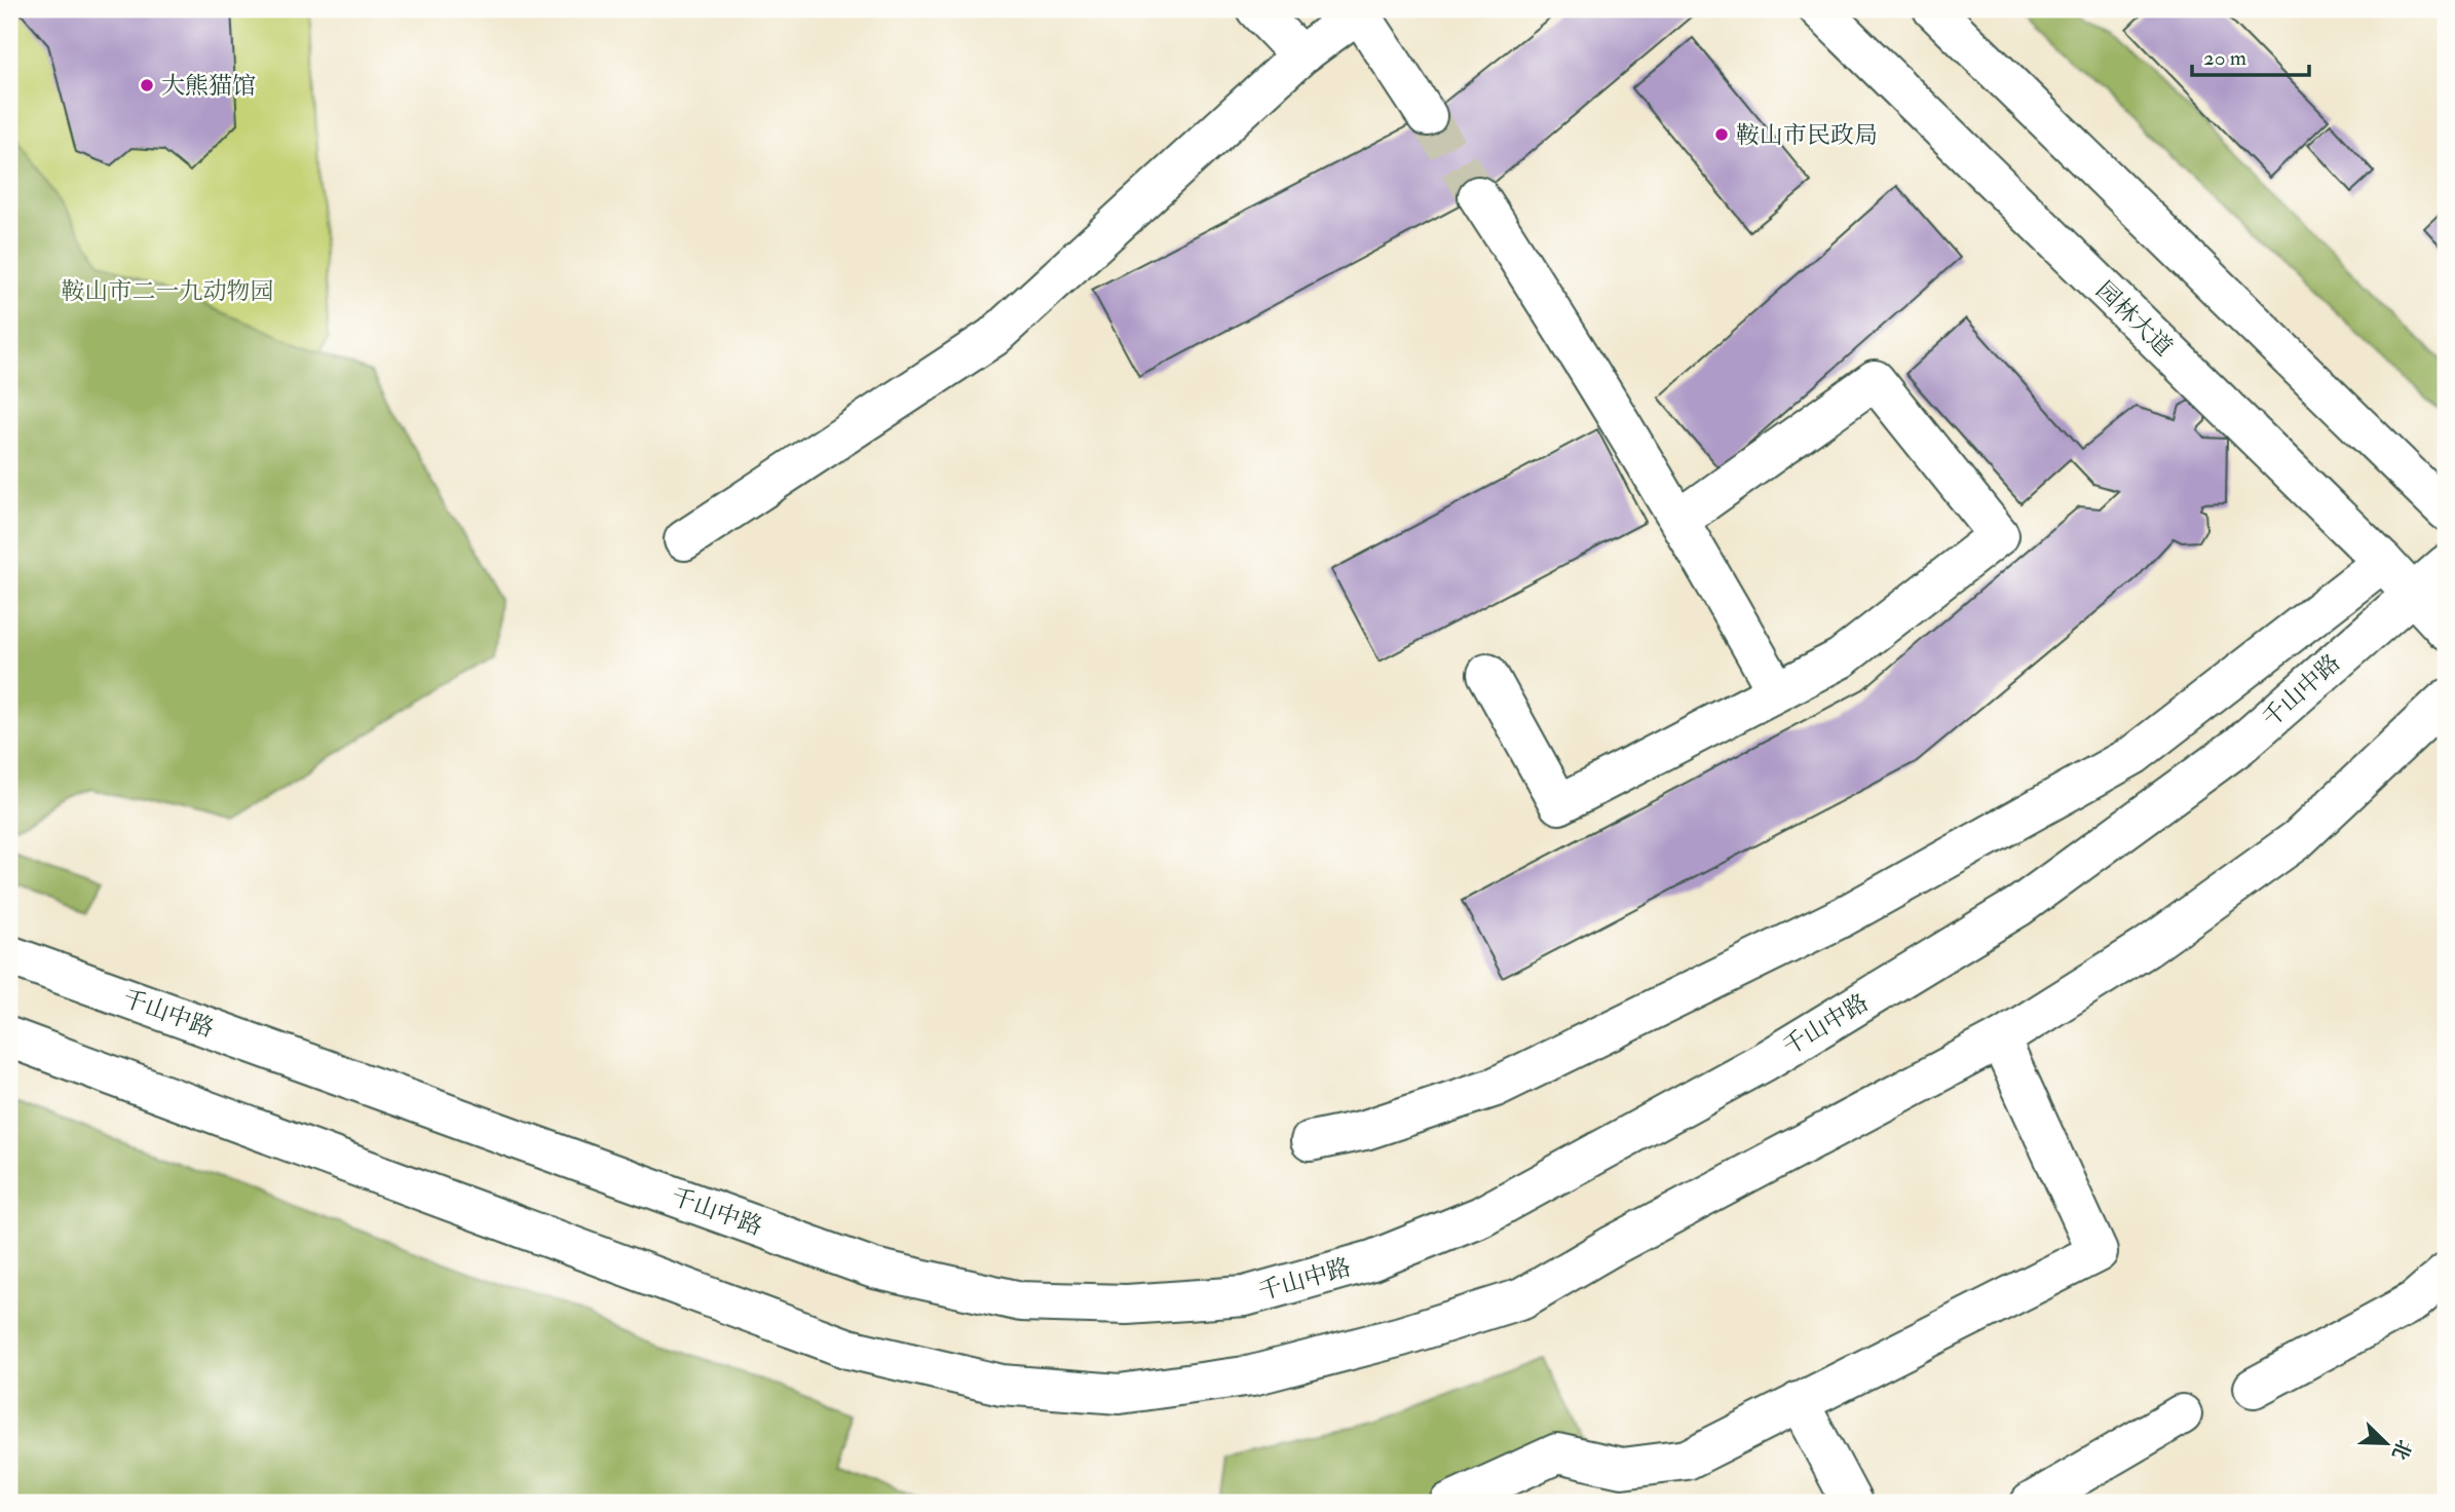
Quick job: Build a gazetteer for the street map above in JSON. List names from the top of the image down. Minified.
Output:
{"streets":{"main road":["园林大道","千山中路"]},"crossings":[["园林大道","千山中路"]],"parks":["鞍山市二一九动物园"],"places":["大熊猫馆","鞍山市民政局"],"scale_bar":"20 m","north":"bottom right"}
